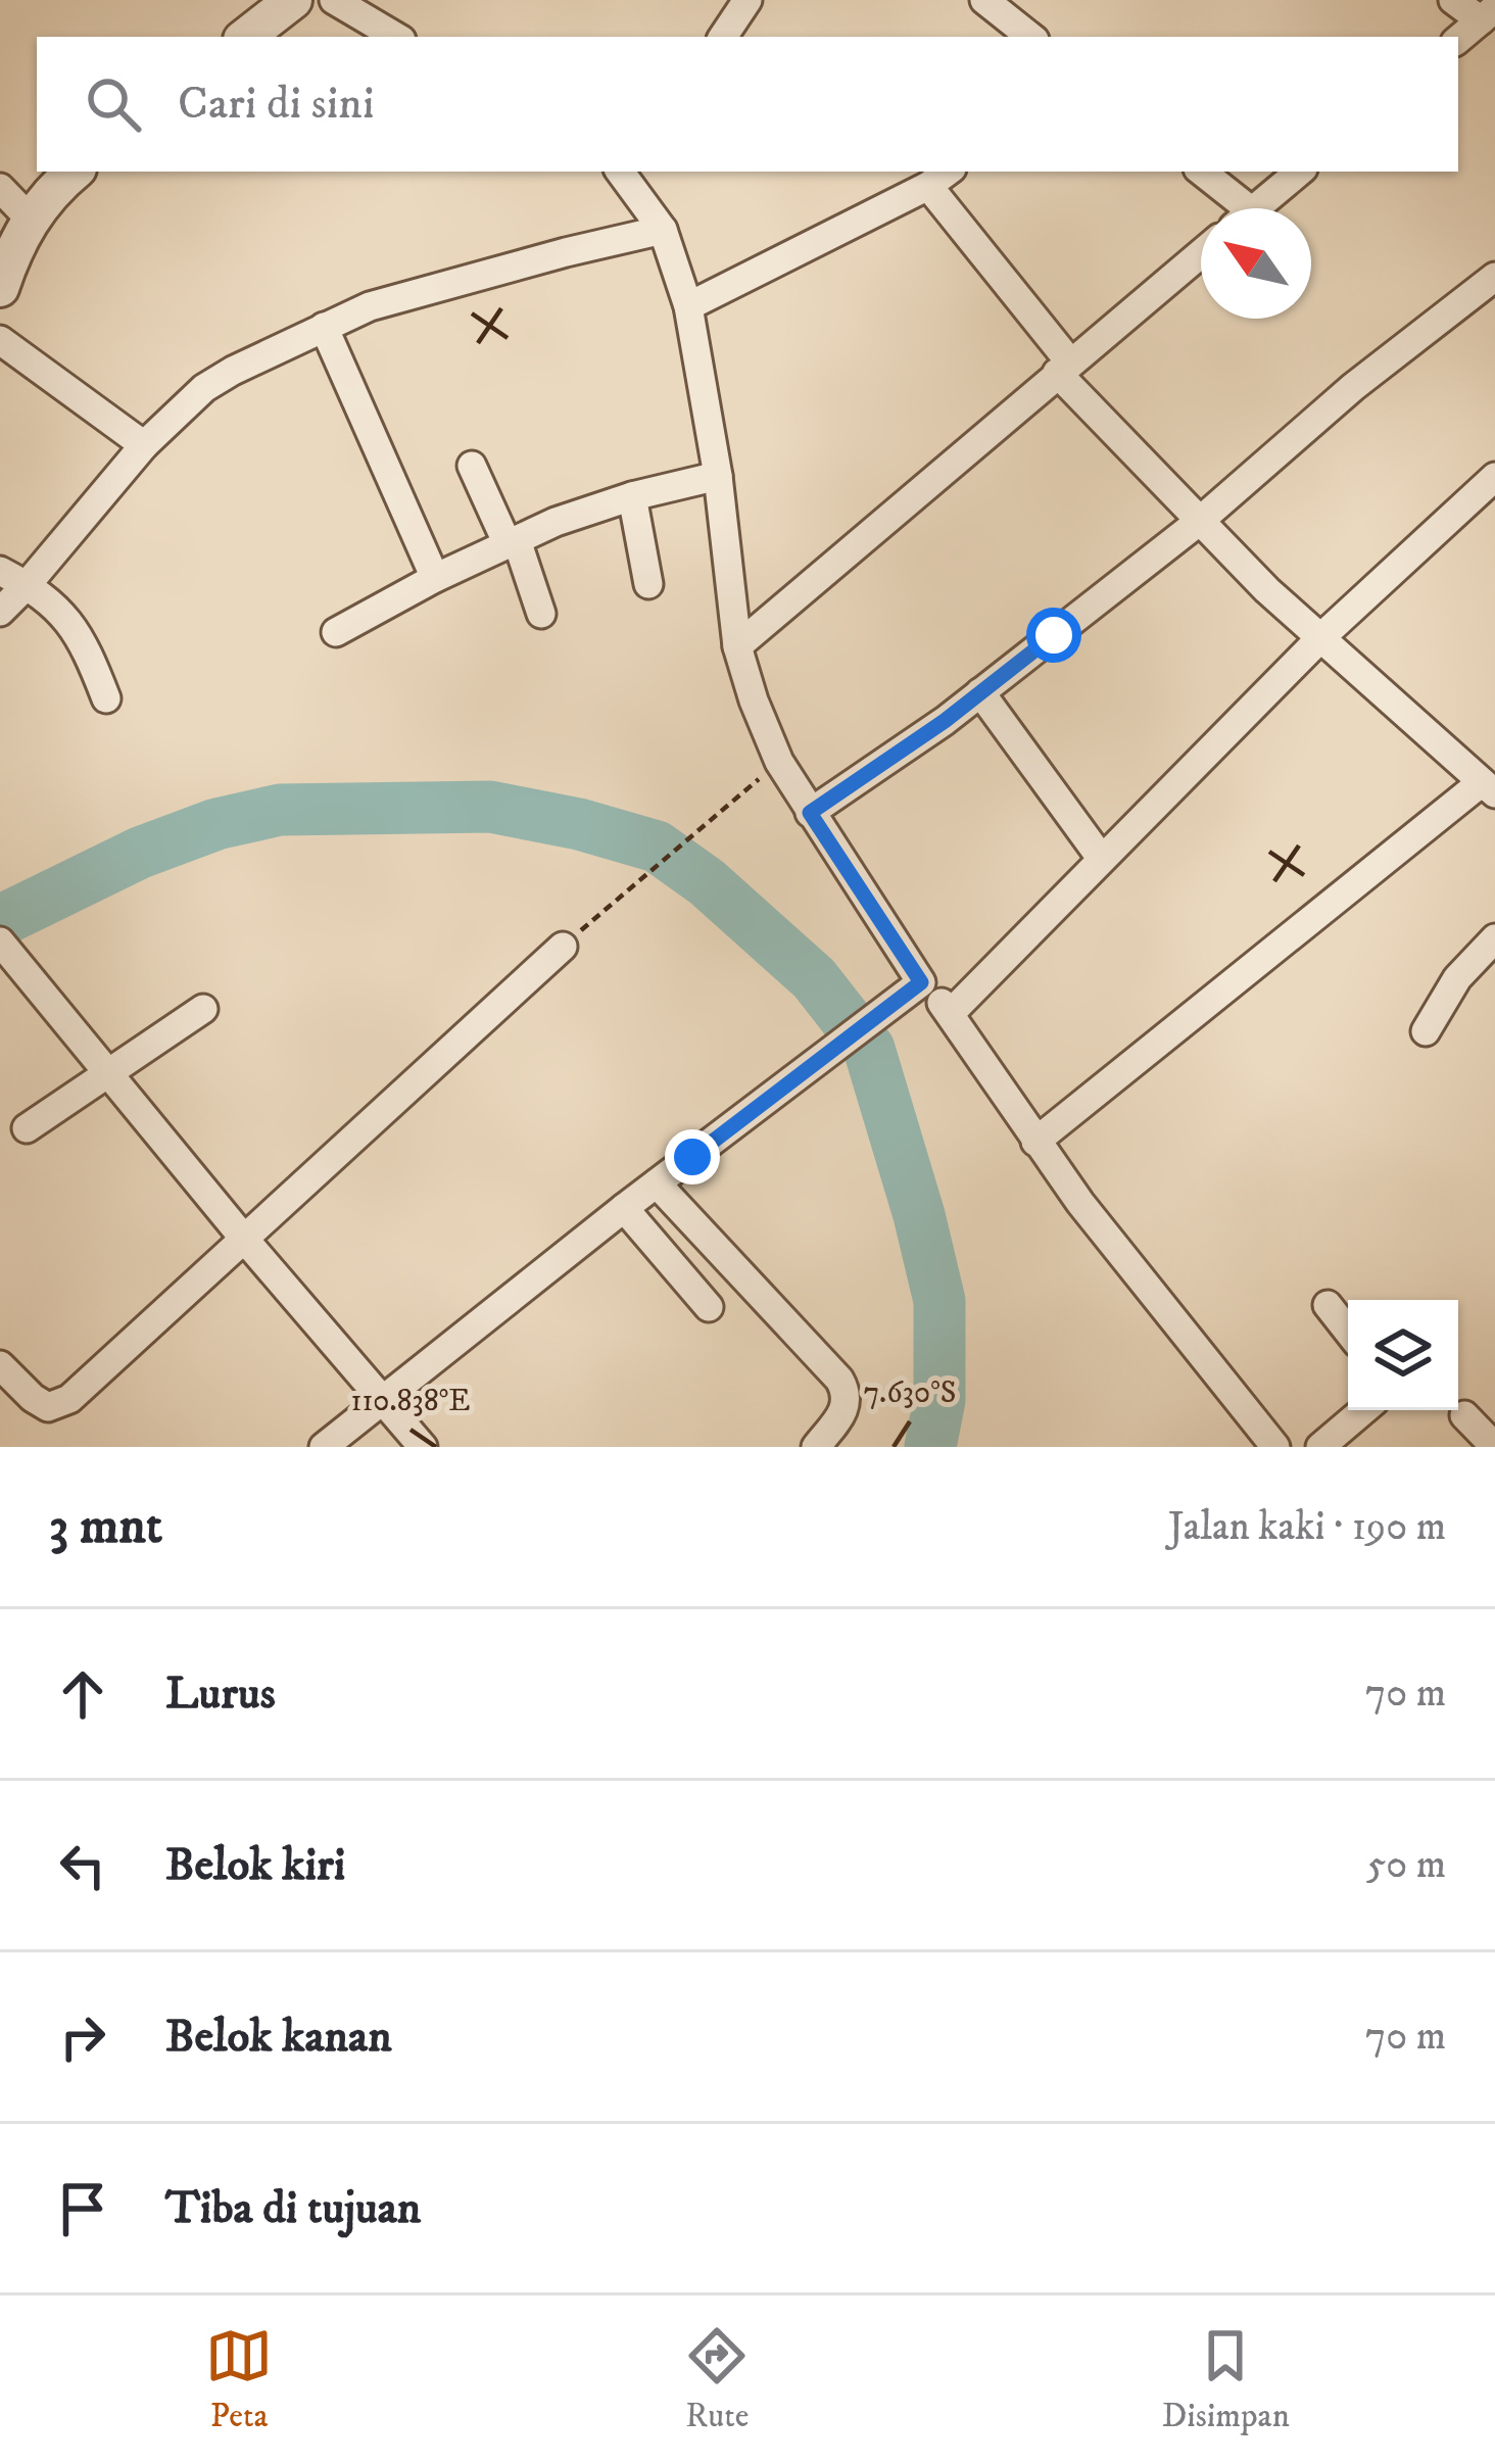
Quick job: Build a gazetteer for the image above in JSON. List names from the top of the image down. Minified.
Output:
{"north":"top left","page":{"search":"Cari di sini","heading":["3 mnt","Jalan kaki · 190 m"],"list":[["Lurus","70 m"],["Belok kiri","50 m"],["Belok kanan","70 m"],"Tiba di tujuan"],"nav":["Peta","Rute","Disimpan"]},"coordinates":["7.630°S","110.838°E"]}
